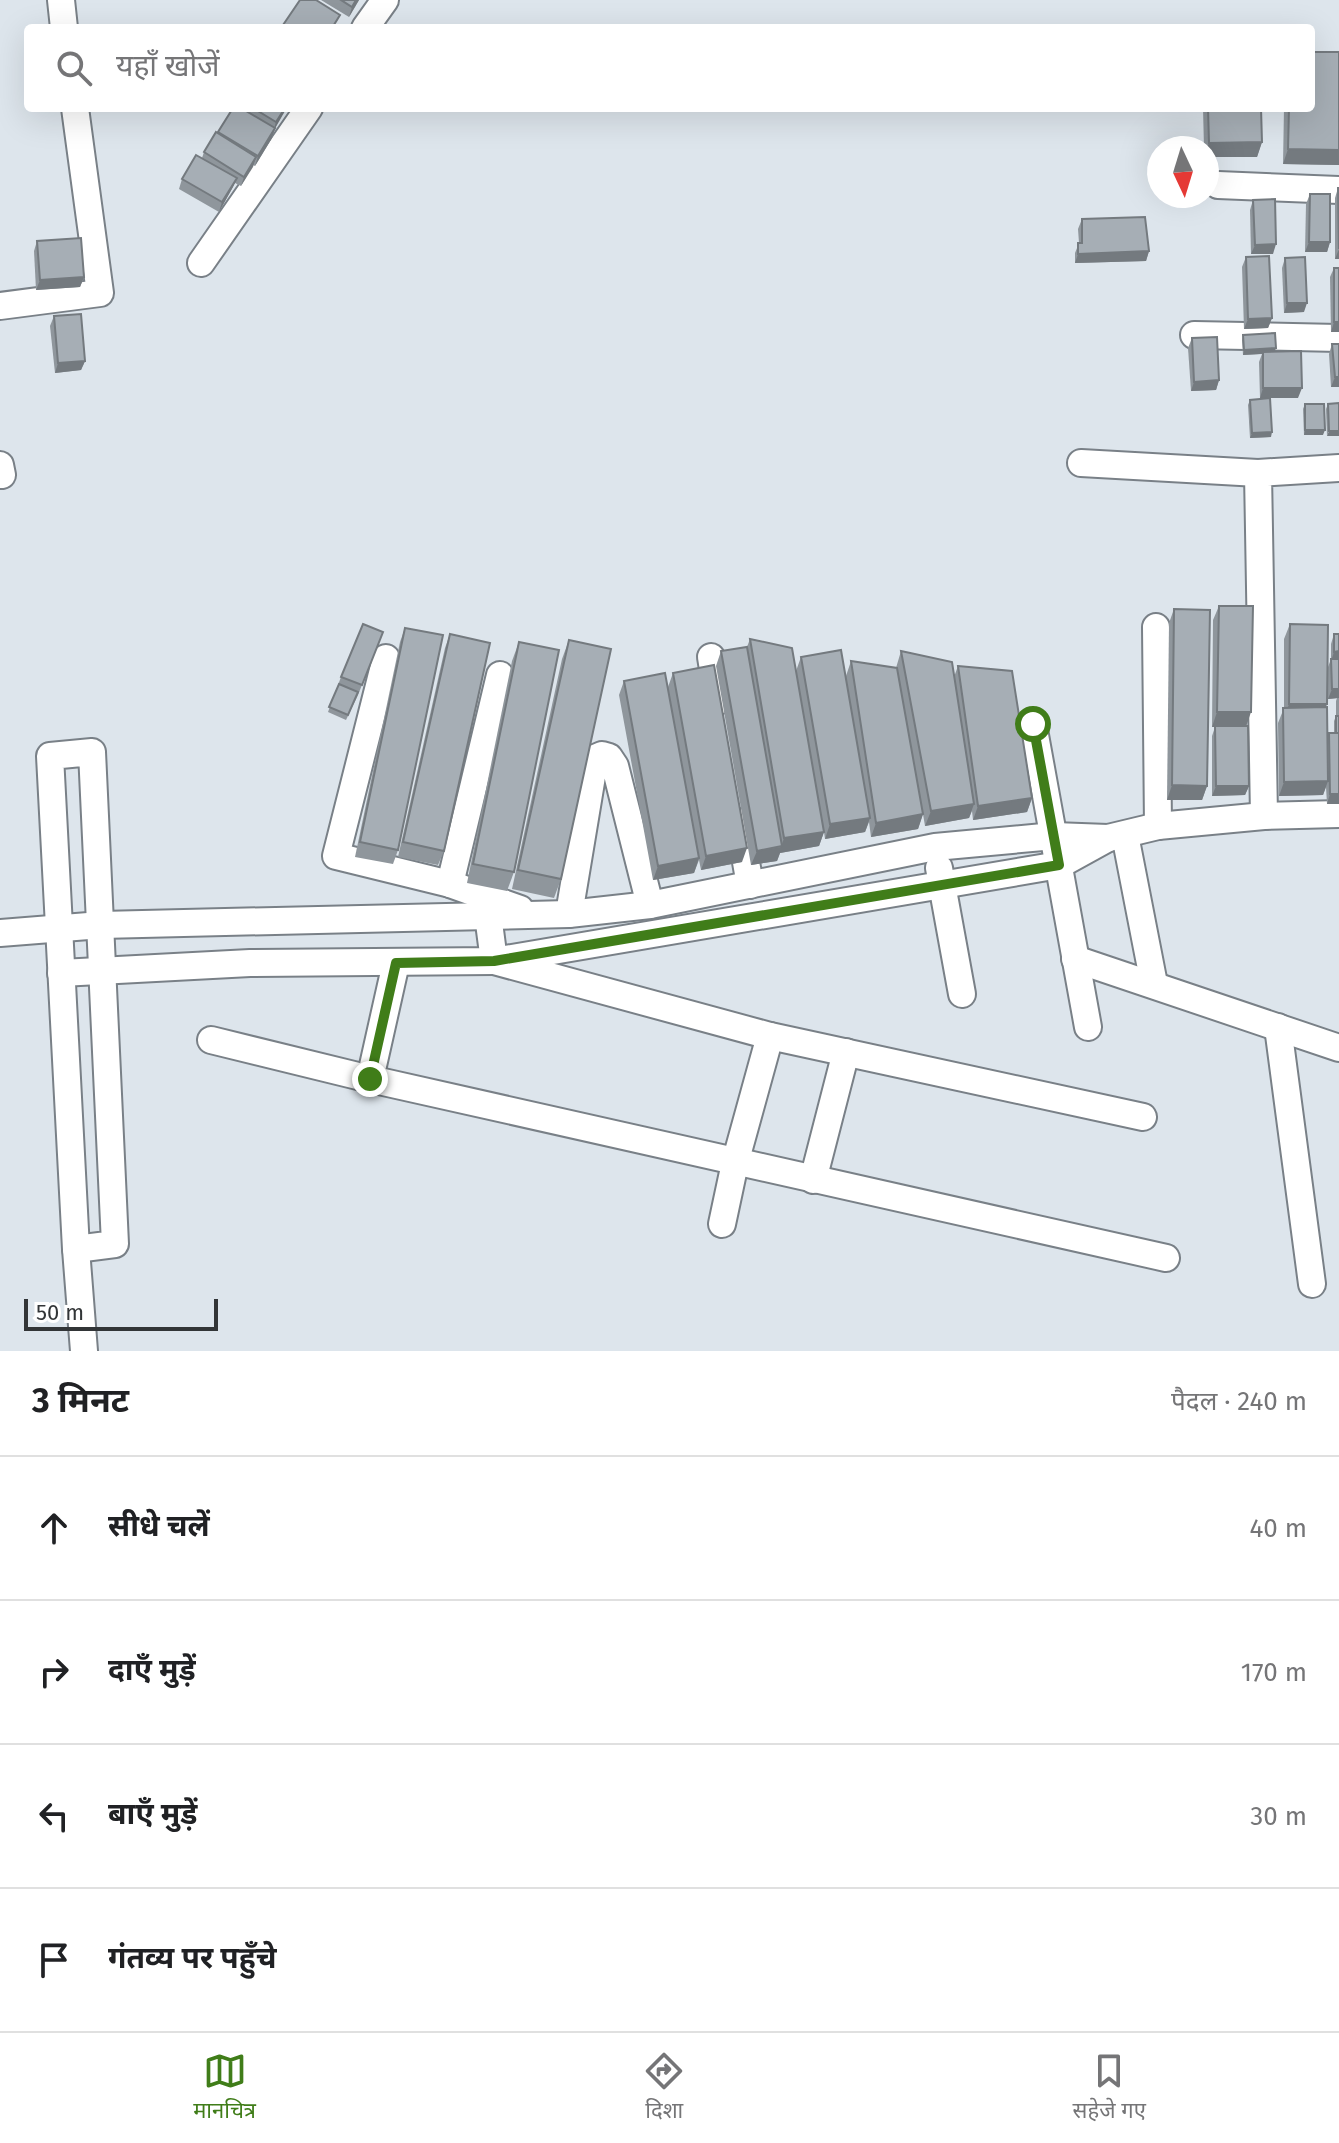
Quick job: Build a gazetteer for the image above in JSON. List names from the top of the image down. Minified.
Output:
{"scale_bar":"50 m","north":"bottom","page":{"search":"यहाँ खोजें","scale":"50 m","heading":["3 मिनट","पैदल · 240 m"],"list":[["सीधे चलें","40 m"],["दाएँ मुड़ें","170 m"],["बाएँ मुड़ें","30 m"],"गंतव्य पर पहुँचे"],"nav":["मानचित्र","दिशा","सहेजे गए"]}}
